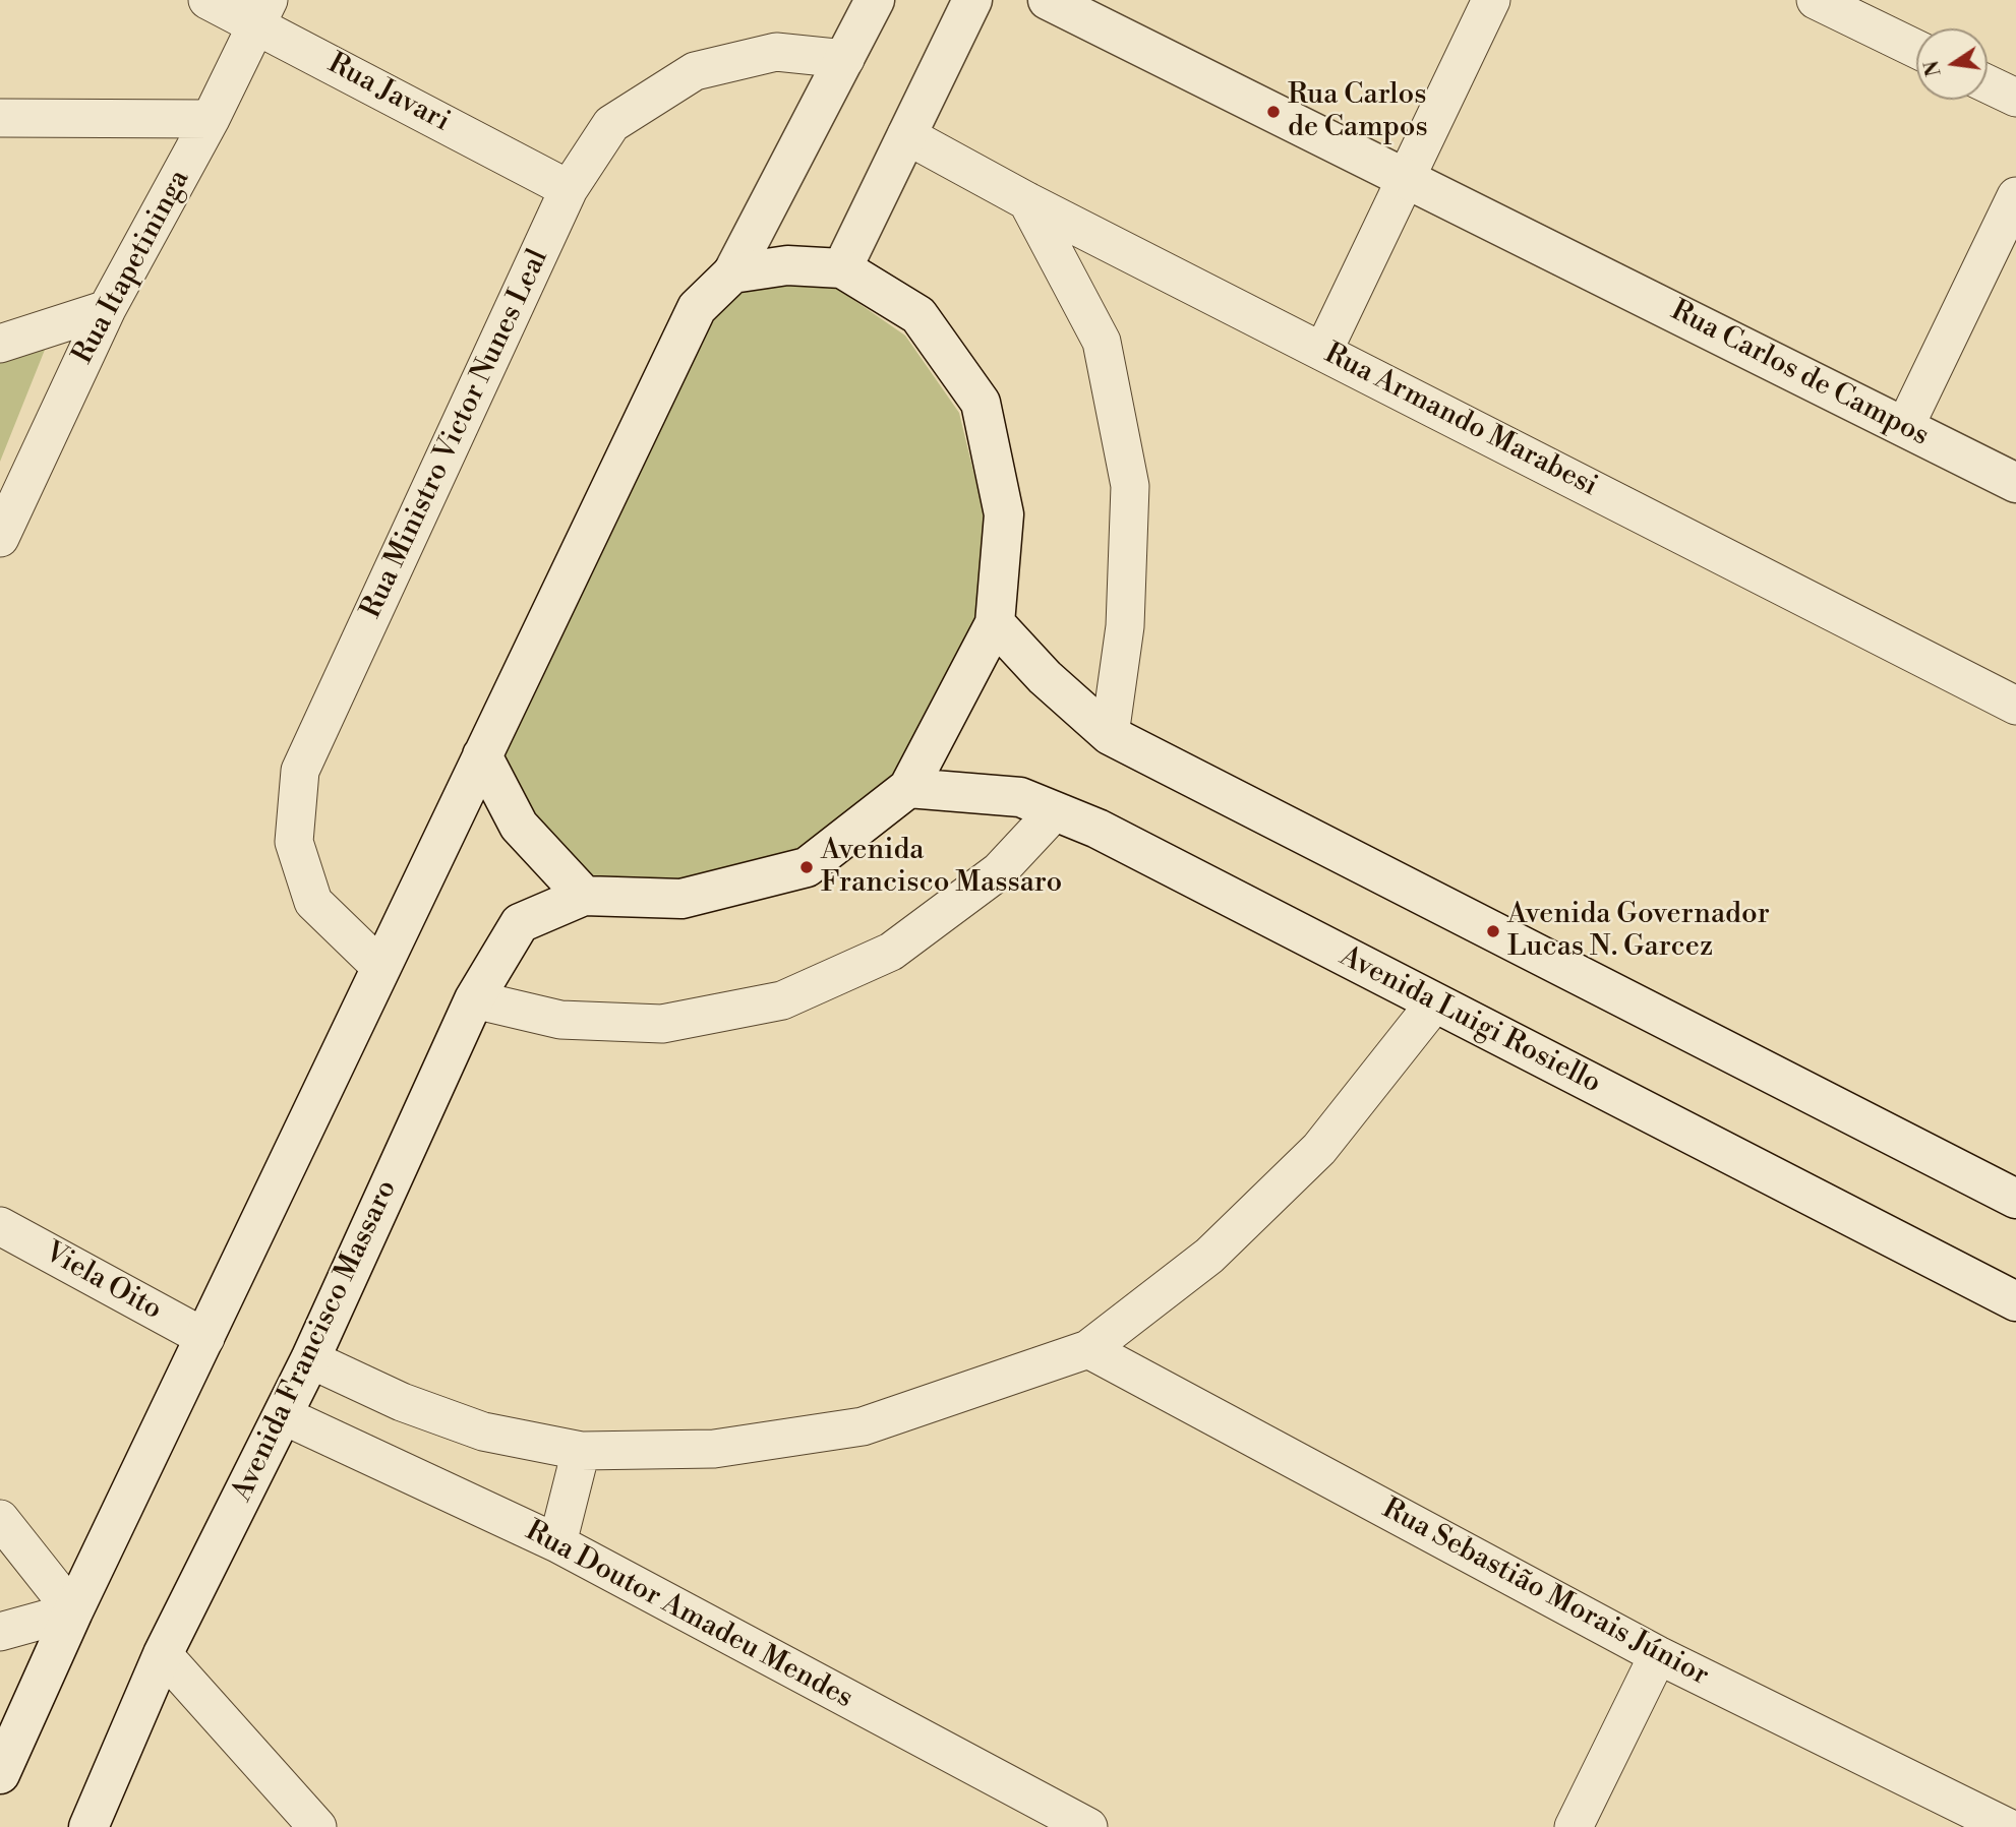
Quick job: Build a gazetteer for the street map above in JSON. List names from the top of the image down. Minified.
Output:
{"streets":{"main road":["Rua Carlos de Campos","Avenida Luigi Rosiello","Avenida Francisco Massaro"],"street":["Rua Javari","Rua Itapetininga","Rua Armando Marabesi","Rua Ministro Victor Nunes Leal","Viela Oito","Rua Sebastião Morais Júnior","Rua Doutor Amadeu Mendes"]},"crossings":[["Rua Javari","Rua Itapetininga"],["Rua Javari","Rua Ministro Victor Nunes Leal"],["Avenida Luigi Rosiello","Avenida Francisco Massaro"],["Avenida Francisco Massaro","Rua Doutor Amadeu Mendes"]],"places":["Rua Carlos de Campos","Avenida Francisco Massaro","Avenida Governador Lucas N. Garcez"],"north":"left"}
